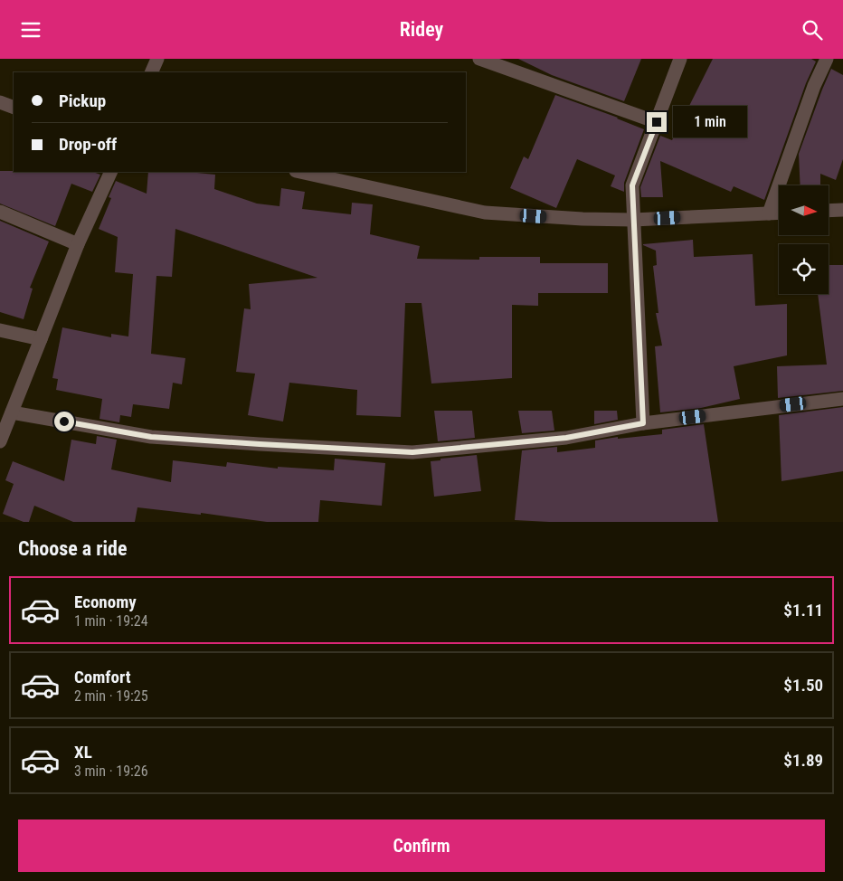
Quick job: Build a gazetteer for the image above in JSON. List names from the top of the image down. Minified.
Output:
{"north":"right","page":{"header":"Ridey","banner":["Pickup","Drop-off"],"bubble":"1 min","heading":"Choose a ride","list":[{"name":"Economy","note":"1 min · 19:24","value":"$1.11"},{"name":"Comfort","note":"2 min · 19:25","value":"$1.50"},{"name":"XL","note":"3 min · 19:26","value":"$1.89"}],"buttons":"Confirm"}}
